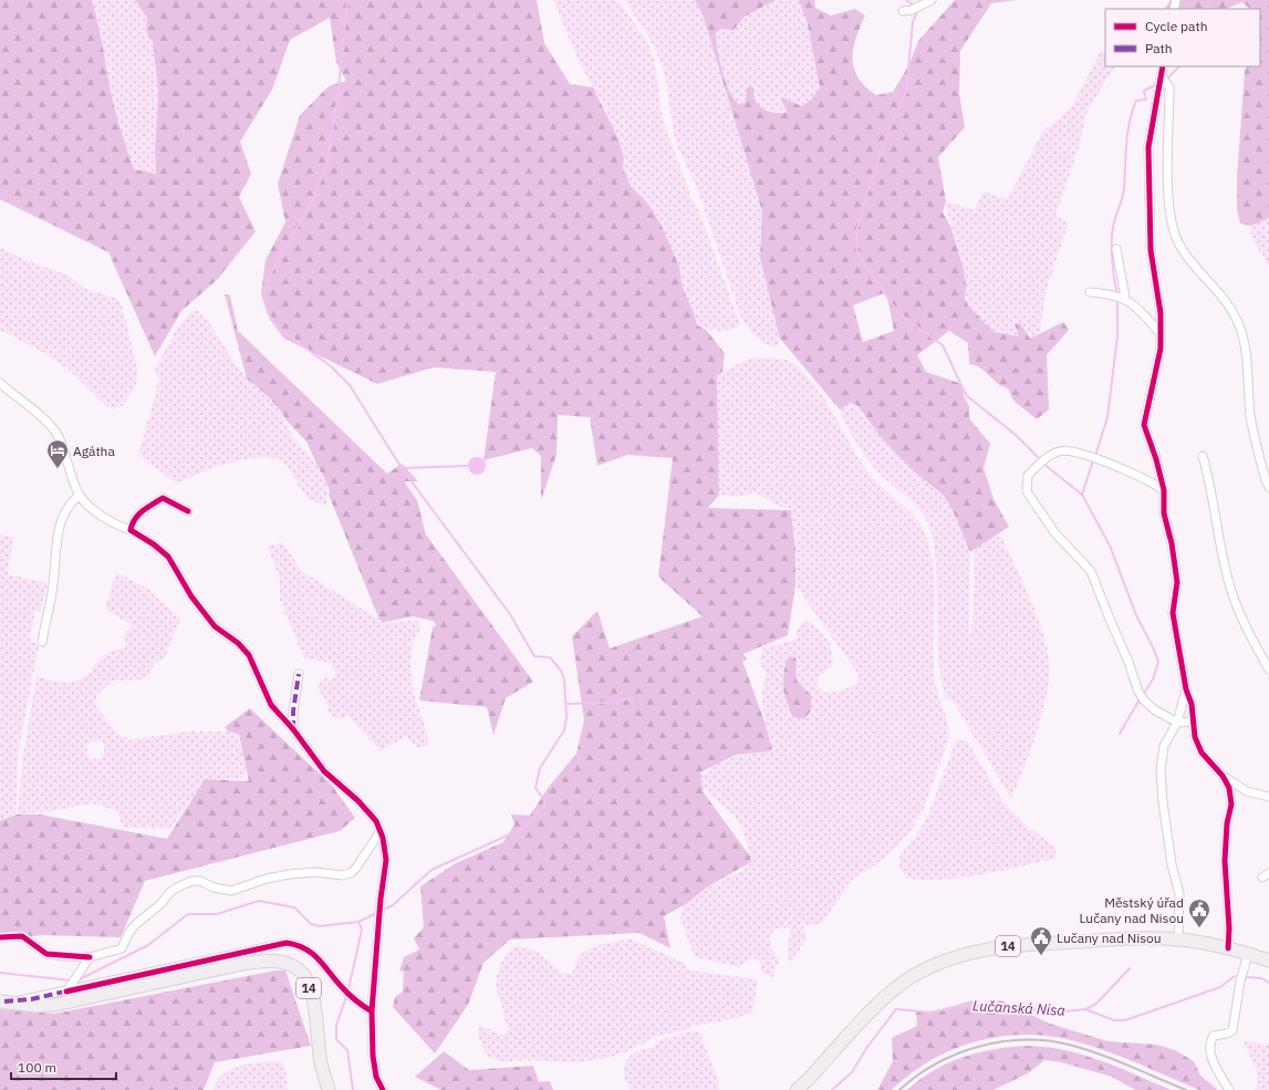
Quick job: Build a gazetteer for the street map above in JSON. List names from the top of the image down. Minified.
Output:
{"streets":{"main road":["14"]},"water":["Lučanská Nisa"],"places":{"hotel":["Agátha"],"public building":["Městský úřad Lučany nad Nisou","Lučany nad Nisou"]},"legend":["Cycle path","Path"],"scale_bar":"100 m"}
